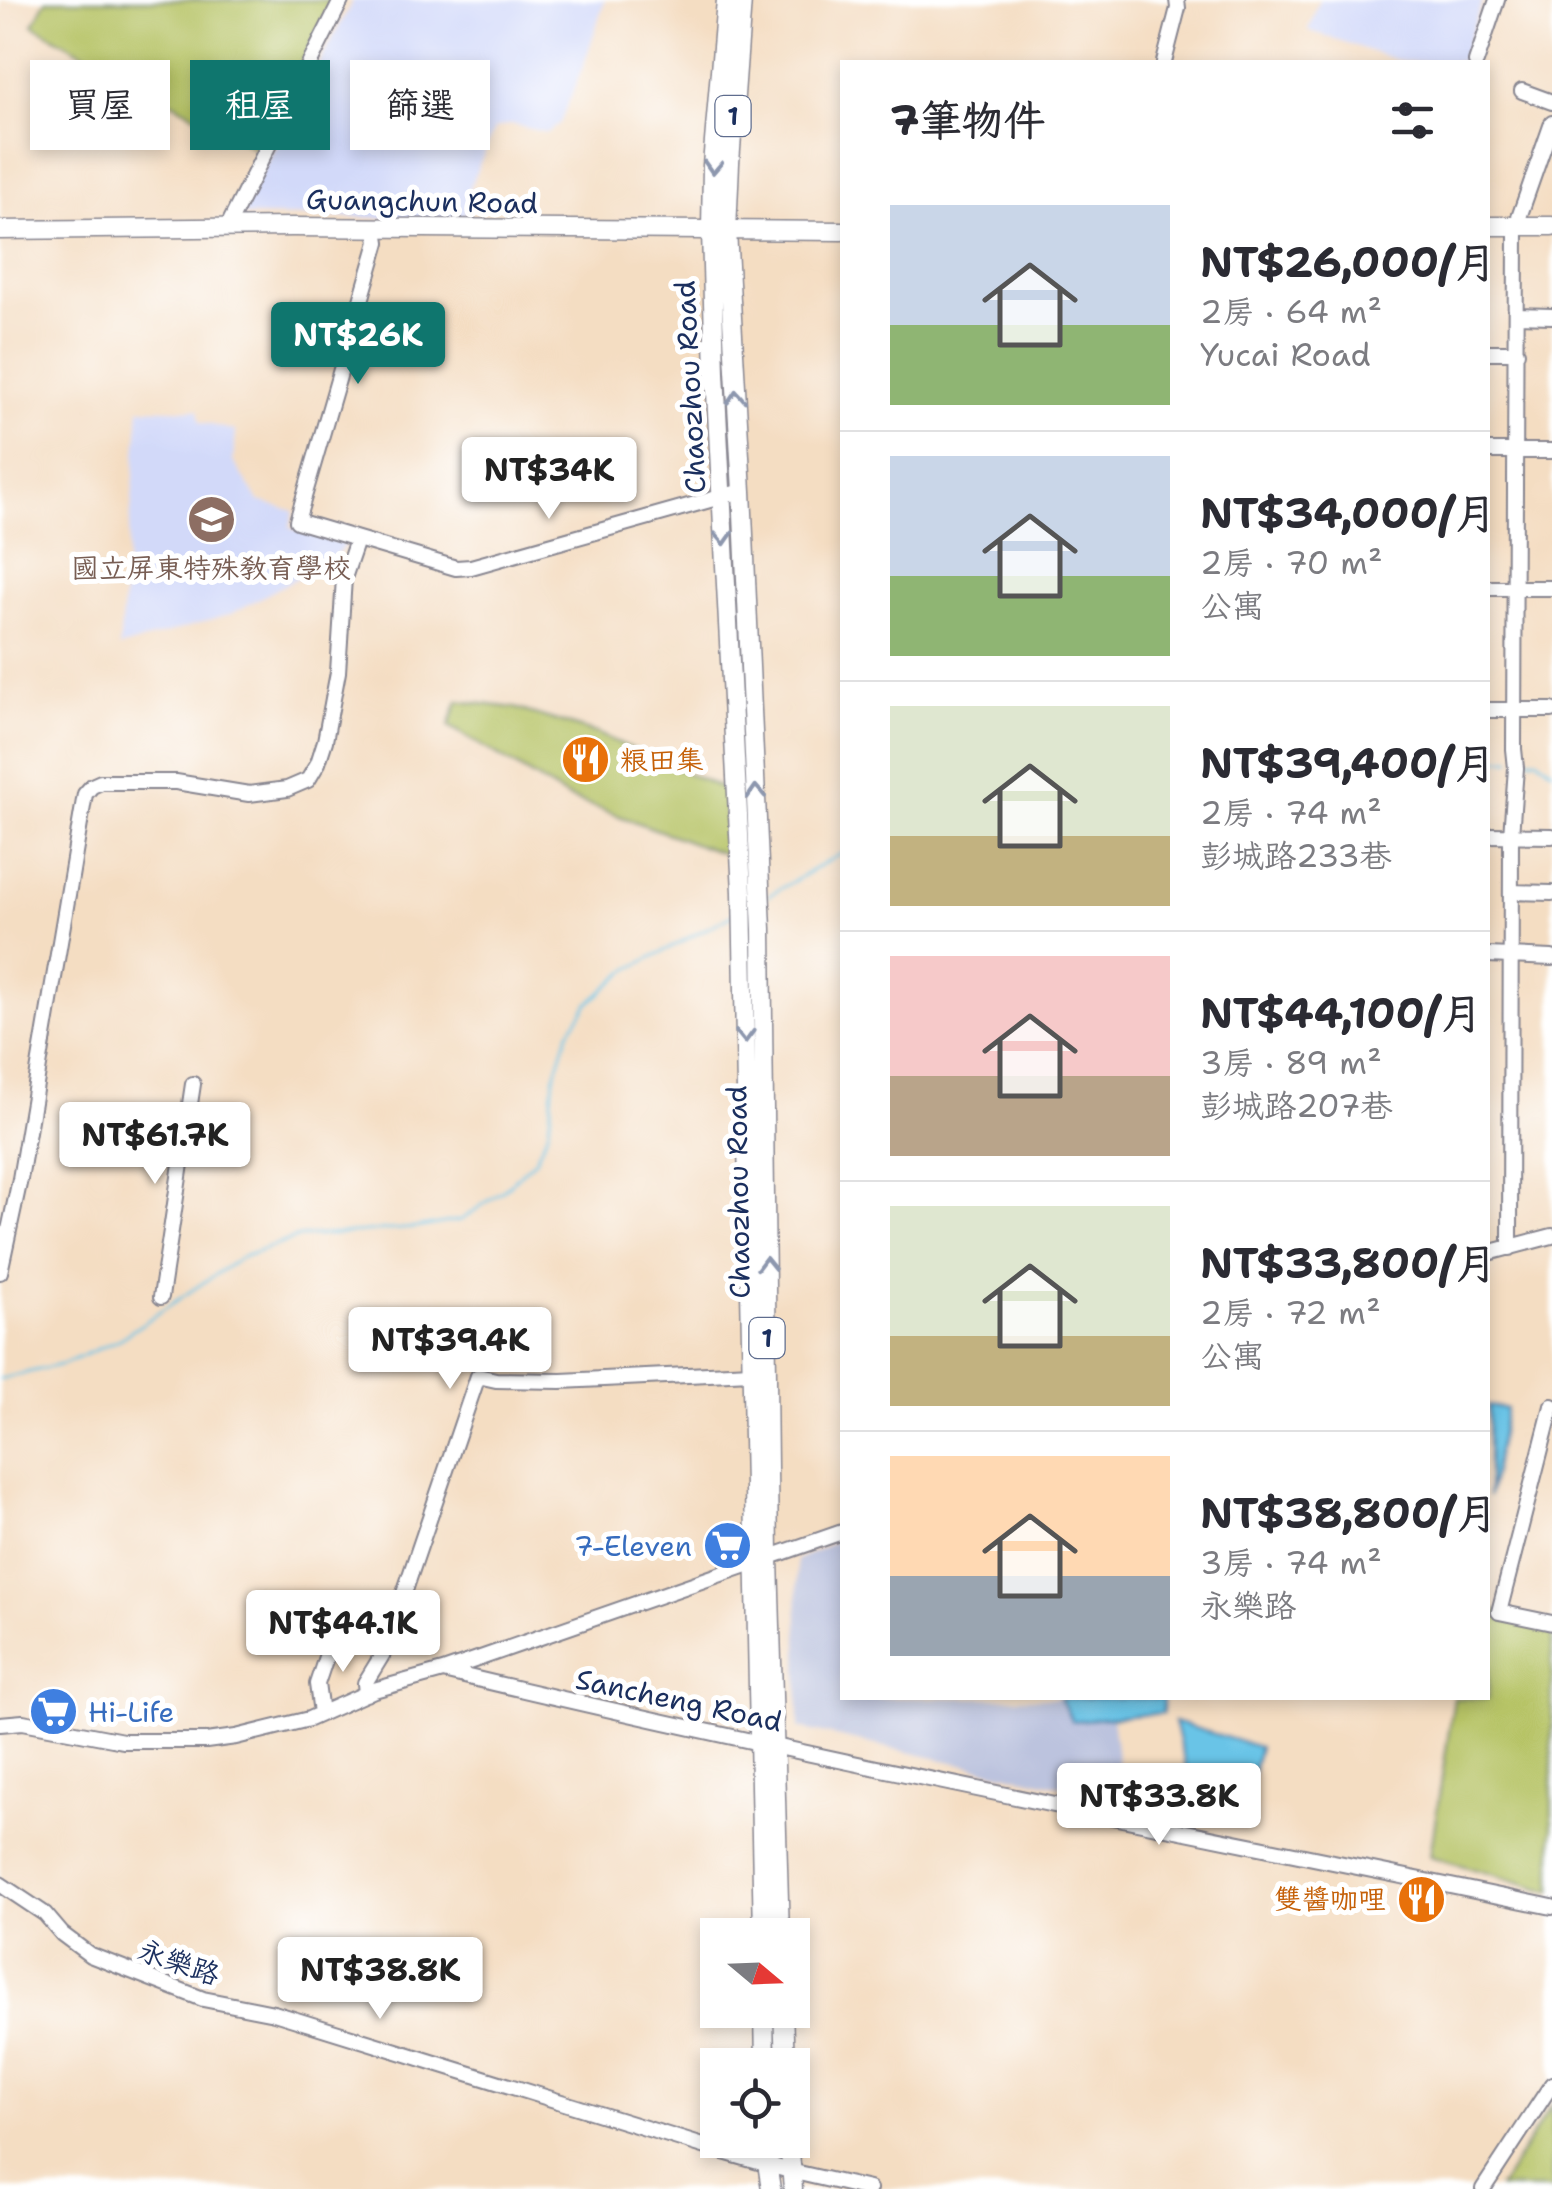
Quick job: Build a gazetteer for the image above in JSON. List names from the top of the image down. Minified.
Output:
{"streets":{"main road":["1","Guangchun Road","Chaozhou Road"],"street":["Sancheng Road","永樂路"]},"crossings":[["Guangchun Road","Chaozhou Road"],["Chaozhou Road","Sancheng Road"]],"places":{"school or university":["國立屏東特殊教育學校"],"restaurant":["粮田集","雙醬咖哩"],"supermarket":["7-Eleven","Hi-Life"]},"north":"right","page":{"chip":["買屋","租屋","篩選"],"heading":"7筆物件","list":[{"name":"NT$26,000/月","note":"2房 · 64 m² · Yucai Road"},{"name":"NT$34,000/月","note":"2房 · 70 m² · 公寓"},{"name":"NT$39,400/月","note":"2房 · 74 m² · 彭城路233巷"},{"name":"NT$44,100/月","note":"3房 · 89 m² · 彭城路207巷"},{"name":"NT$33,800/月","note":"2房 · 72 m² · 公寓"},{"name":"NT$38,800/月","note":"3房 · 74 m² · 永樂路"}],"price":["NT$26K","NT$34K","NT$61.7K","NT$39.4K","NT$44.1K","NT$33.8K","NT$38.8K"]}}
